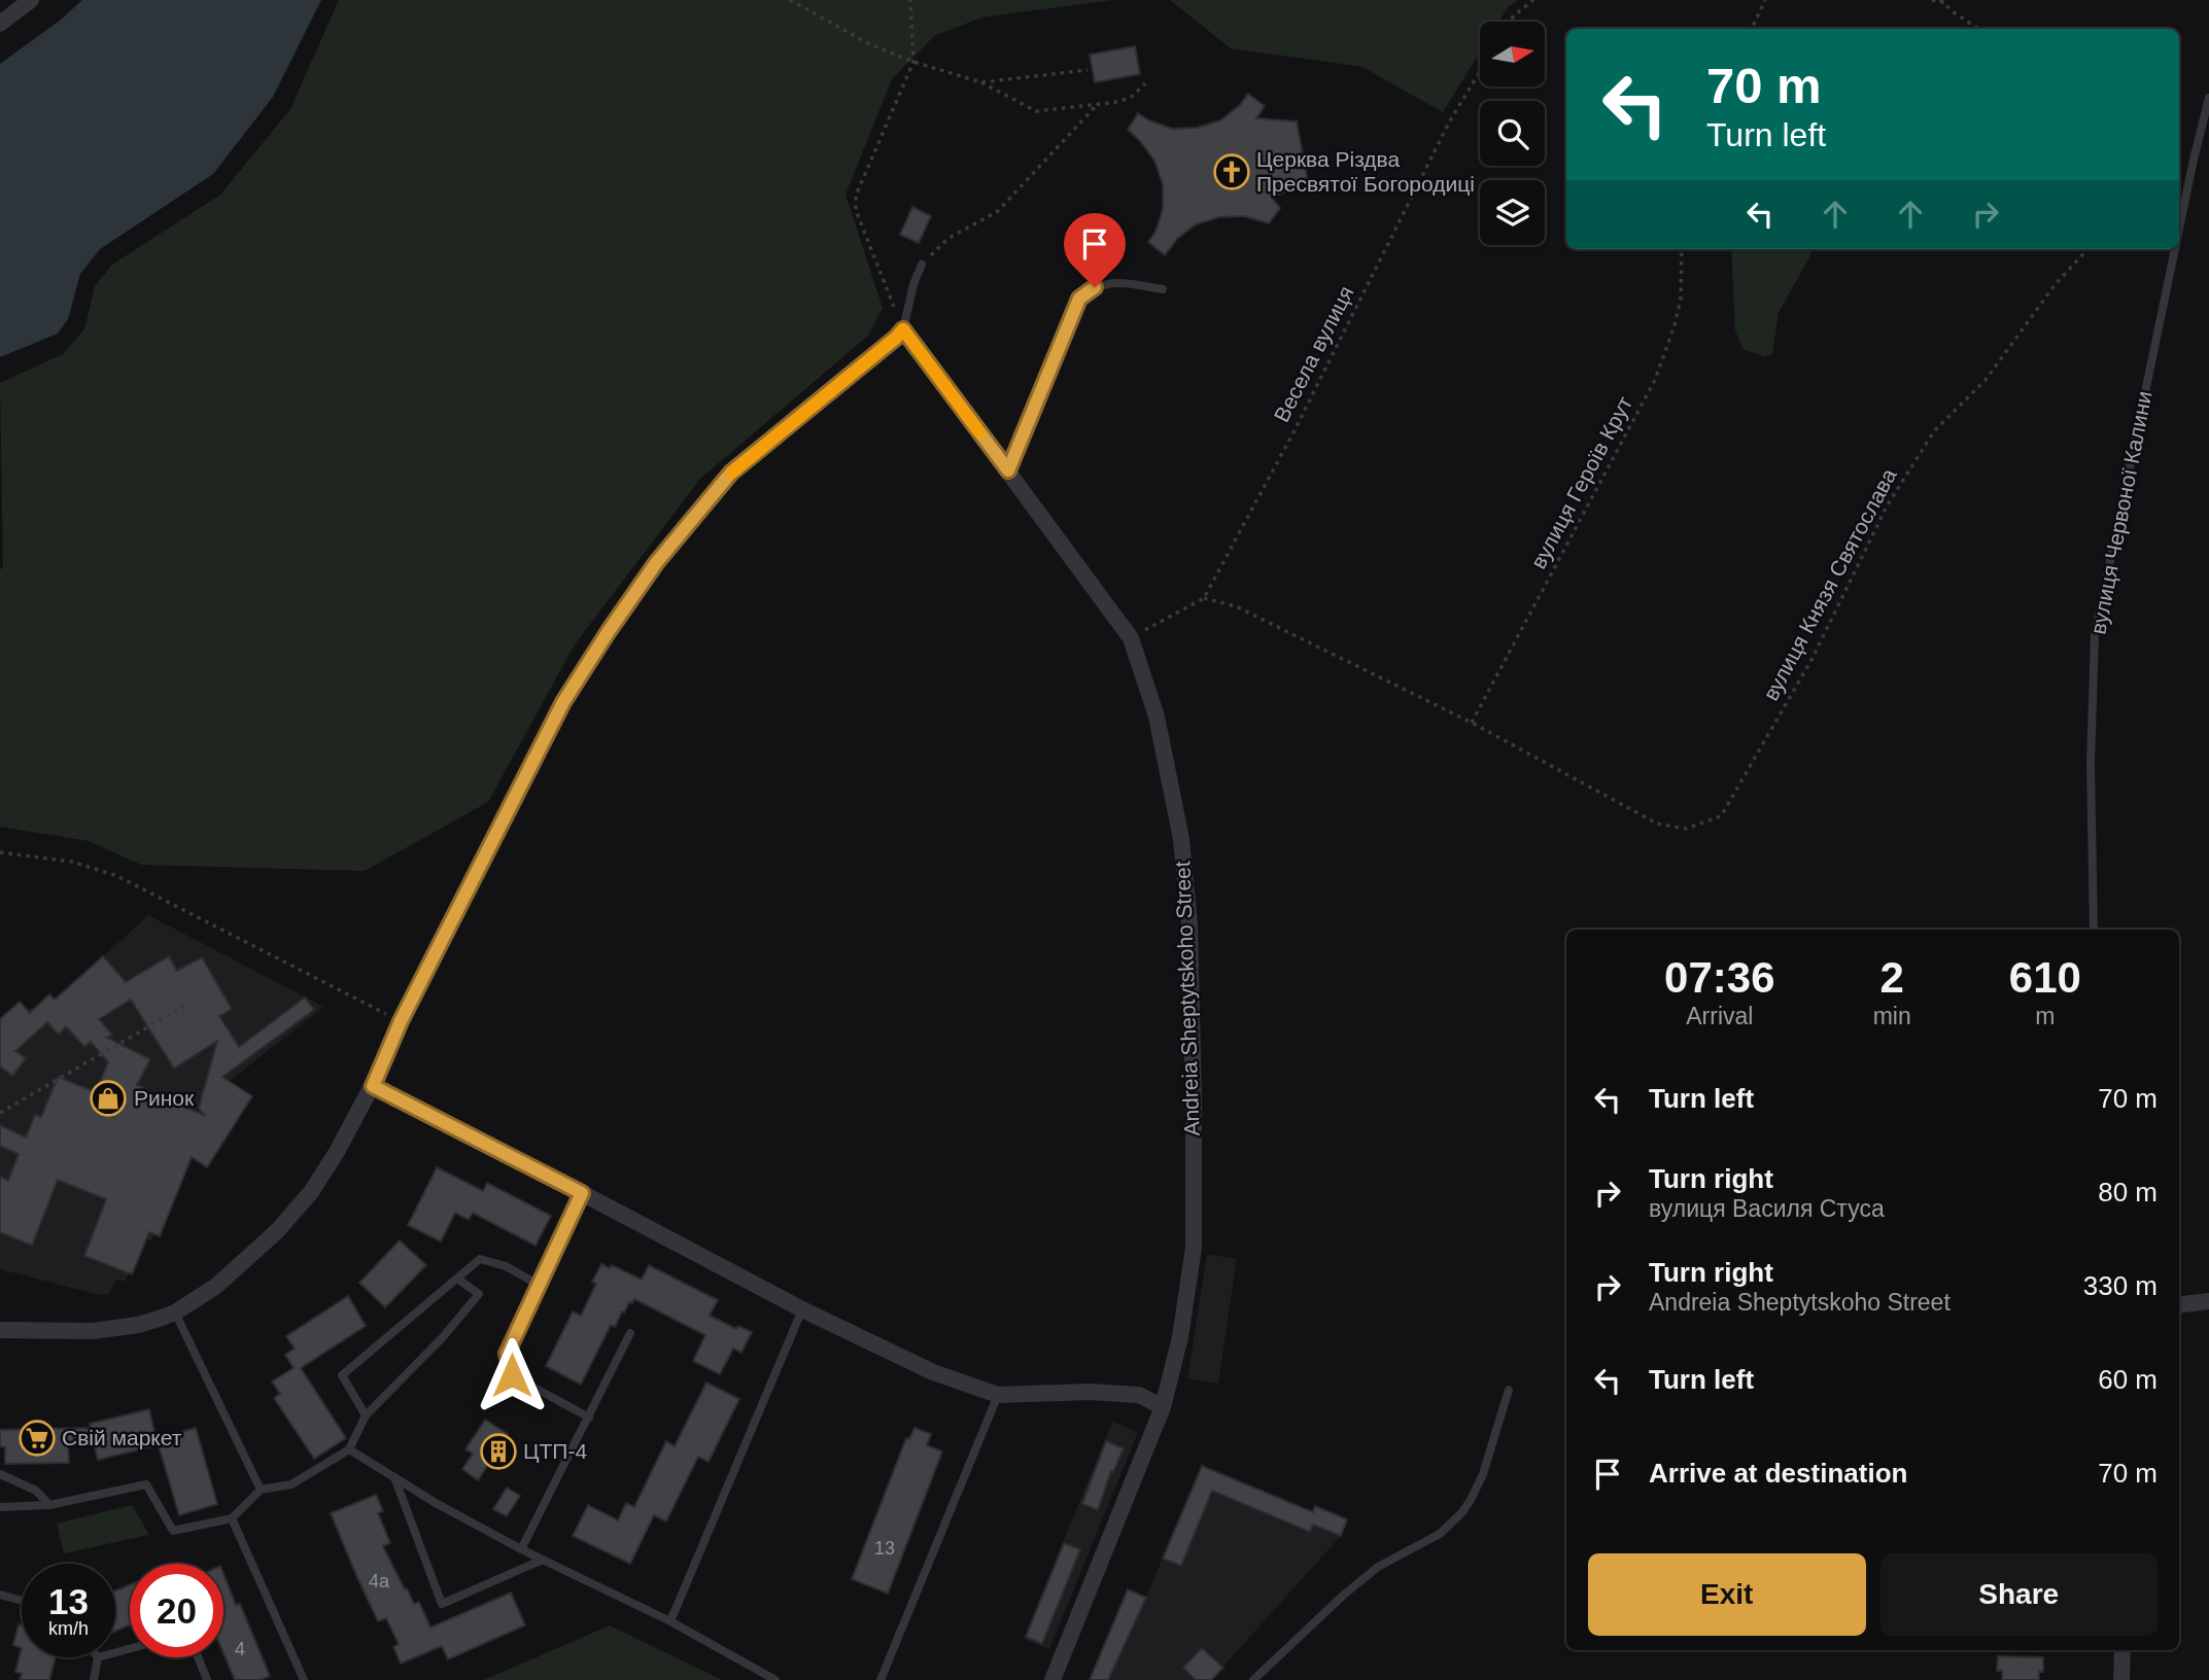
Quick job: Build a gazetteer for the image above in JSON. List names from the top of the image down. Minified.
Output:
{"streets":{"street":["Andreia Sheptytskoho Street"],"lane":["вулиця Червоної Калини"],"path":["Весела вулиця","вулиця Героїв Крут","вулиця Князя Святослава"]},"crossings":[["вулиця Героїв Крут","вулиця Князя Святослава"]],"places":{"church":["Церква Різдва Пресвятої Богородиці"],"shop":["Ринок"],"supermarket":["Свiй маркет"],"building":["ЦТП-4"]},"house_numbers":["13","4а","4"],"north":"right","page":{"turn":["70 m","Turn left"],"eta":["07:36","Arrival","2","min","610","m"],"list":[{"name":"Turn left","value":"70 m"},{"name":"Turn right","note":"вулиця Василя Стуса","value":"80 m"},{"name":"Turn right","note":"Andreia Sheptytskoho Street","value":"330 m"},{"name":"Turn left","value":"60 m"},{"name":"Arrive at destination","value":"70 m"}],"buttons":["Exit","Share"],"speed":"13 km/h","limit":"20"}}
